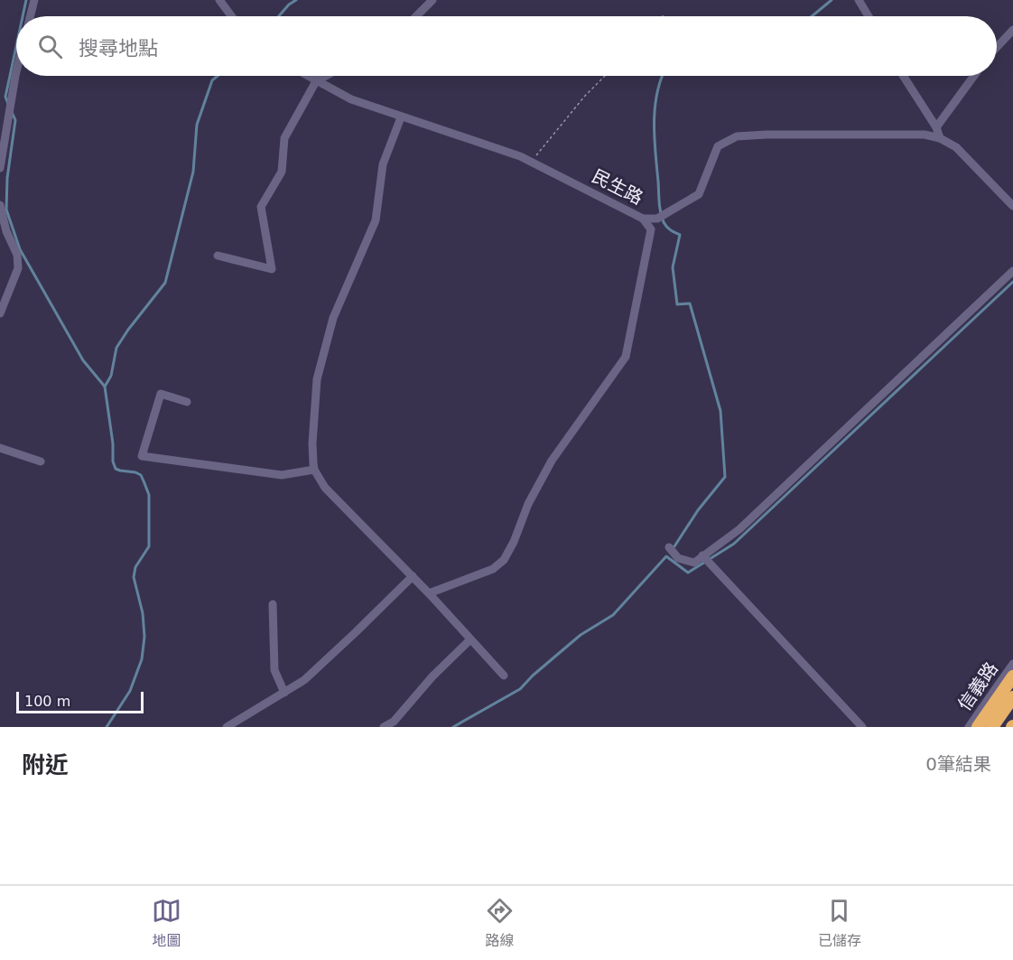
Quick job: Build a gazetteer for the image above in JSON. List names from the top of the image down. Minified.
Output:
{"streets":{"street":["民生路","信義路"]},"scale_bar":"100 m","page":{"search":"搜尋地點","scale":"100 m","heading":["附近","0筆結果"],"nav":["地圖","路線","已儲存"]}}
